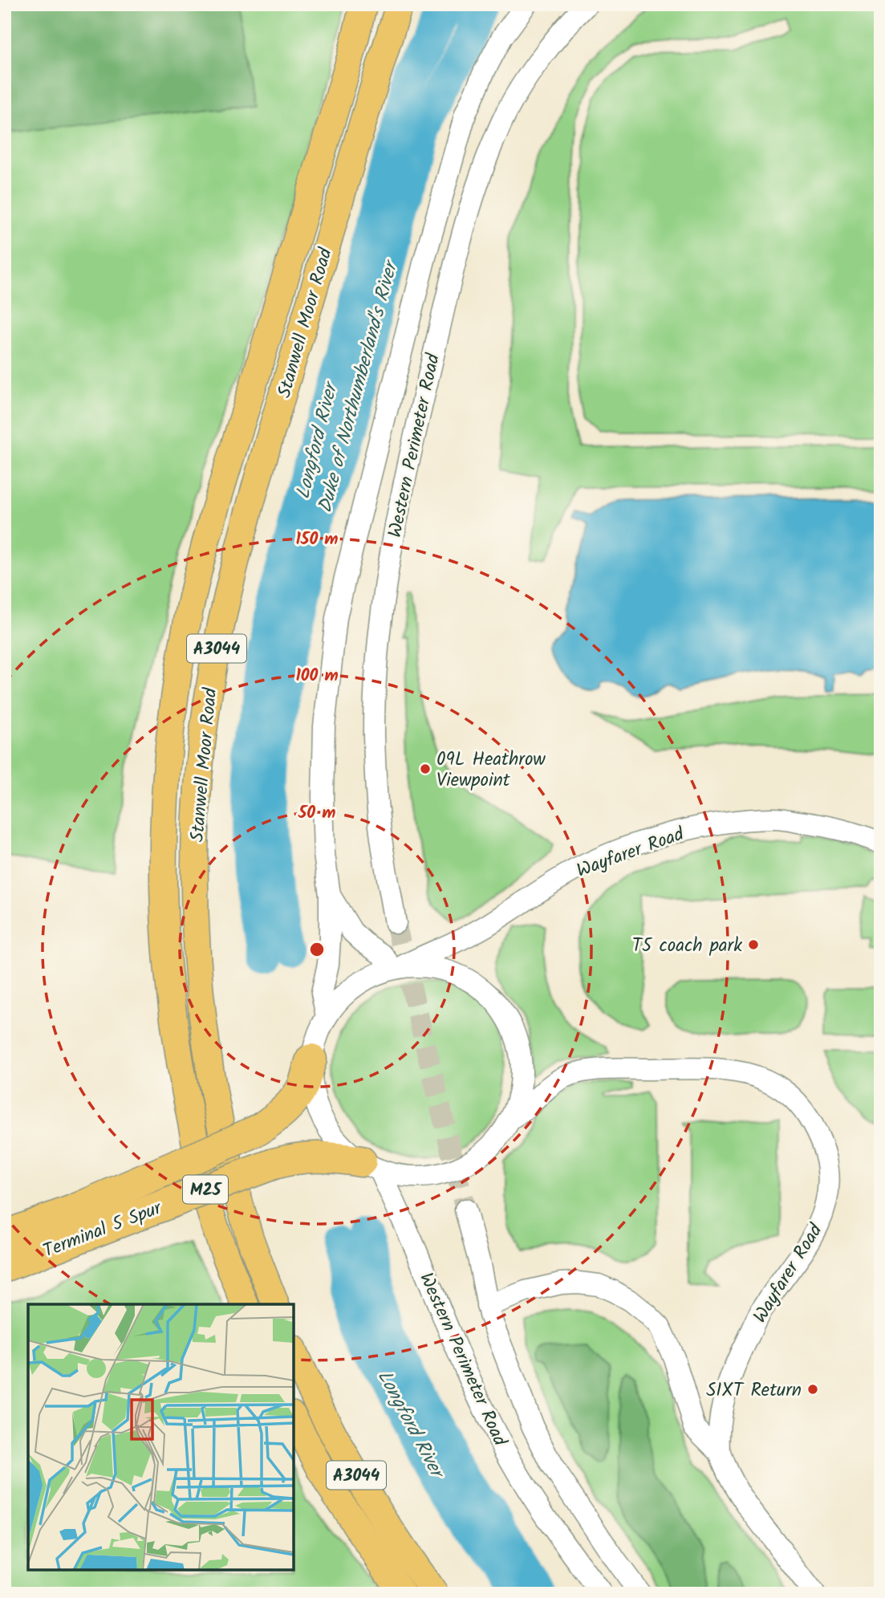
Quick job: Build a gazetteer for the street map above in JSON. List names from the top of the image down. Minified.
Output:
{"streets":{"highway":["M25","Terminal 5 Spur"],"main road":["Stanwell Moor Road","A3044"],"street":["Western Perimeter Road","Wayfarer Road"]},"crossings":[["Western Perimeter Road","Wayfarer Road"],["Western Perimeter Road","Terminal 5 Spur"],["Wayfarer Road","Terminal 5 Spur"]],"water":["Duke of Northumberland's River","Longford River"],"places":["09L Heathrow Viewpoint","T5 coach park","SIXT Return"],"rings":["150 m","100 m","50 m"]}
